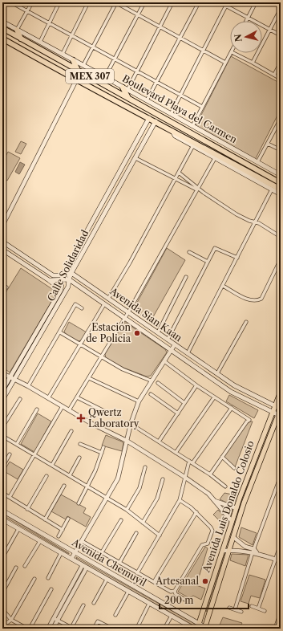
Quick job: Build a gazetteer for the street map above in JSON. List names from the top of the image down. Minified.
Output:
{"streets":{"highway":["MEX 307"],"main road":["Boulevard Playa del Carmen","Calle Solidaridad","Avenida Sian Kaan","Avenida Luis Donaldo Colosio","Avenida Chemuyil"]},"crossings":[["MEX 307","Calle Solidaridad"],["Calle Solidaridad","Avenida Sian Kaan"],["Avenida Sian Kaan","Avenida Luis Donaldo Colosio"],["Avenida Luis Donaldo Colosio","Avenida Chemuyil"]],"places":{"other":["Estación de Policia","Artesanal"],"health":["Qwertz Laboratory"]},"scale_bar":"200 m","north":"left"}
